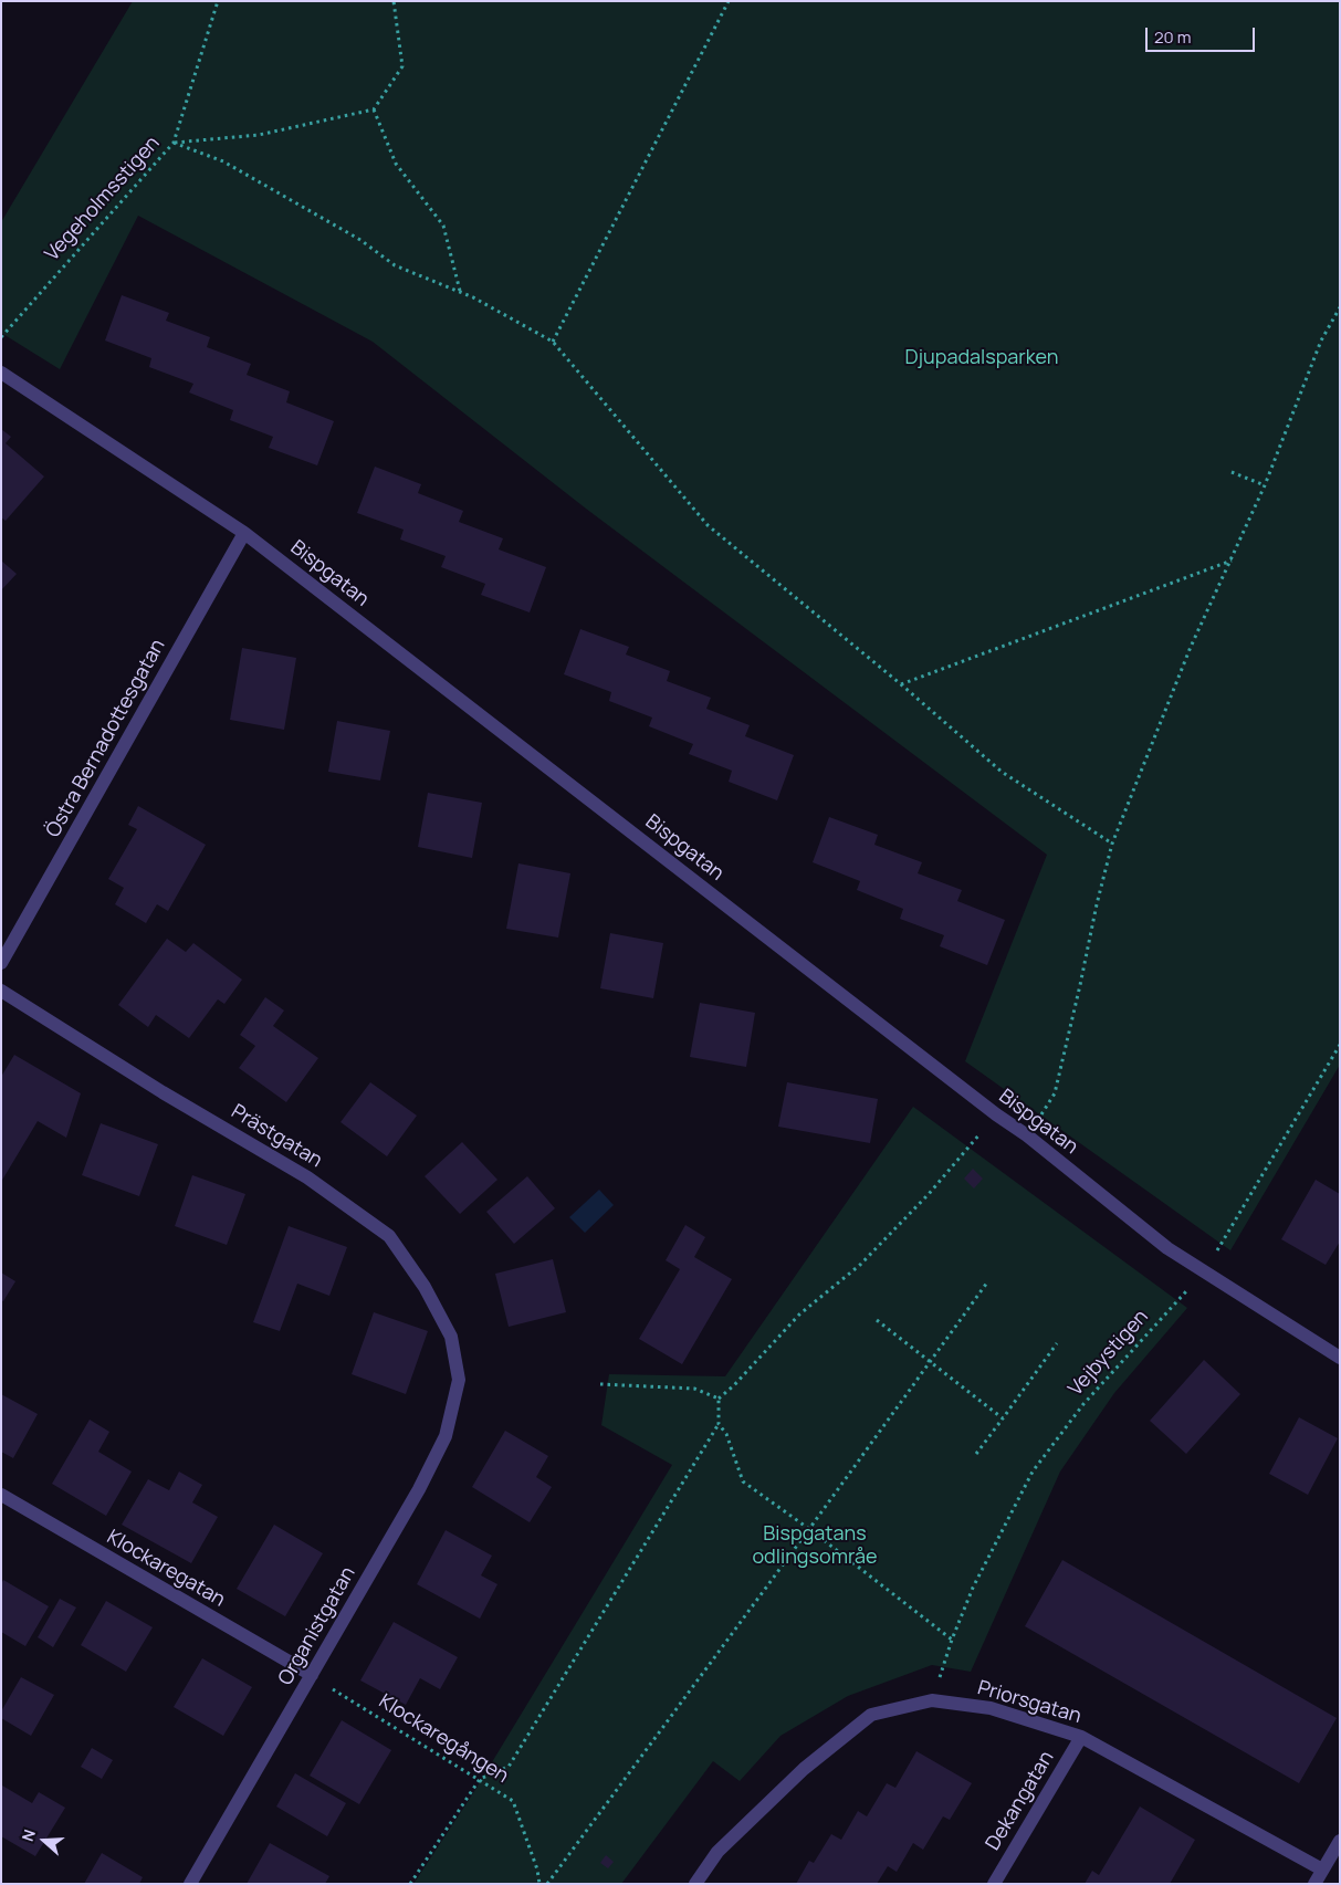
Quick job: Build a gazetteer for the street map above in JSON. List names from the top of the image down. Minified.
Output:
{"streets":{"street":["Bispgatan","Östra Bernadottesgatan","Prästgatan","Klockaregatan","Organistgatan","Priorsgatan","Dekangatan"],"path":["Vegeholmsstigen","Vejbystigen","Klockaregången"]},"crossings":[["Bispgatan","Östra Bernadottesgatan"],["Bispgatan","Vejbystigen"],["Prästgatan","Organistgatan"],["Vejbystigen","Priorsgatan"],["Klockaregatan","Organistgatan"],["Klockaregatan","Klockaregången"],["Organistgatan","Klockaregången"],["Priorsgatan","Dekangatan"]],"parks":["Djupadalsparken","Bispgatans odlingsområe"],"scale_bar":"20 m","north":"left"}
